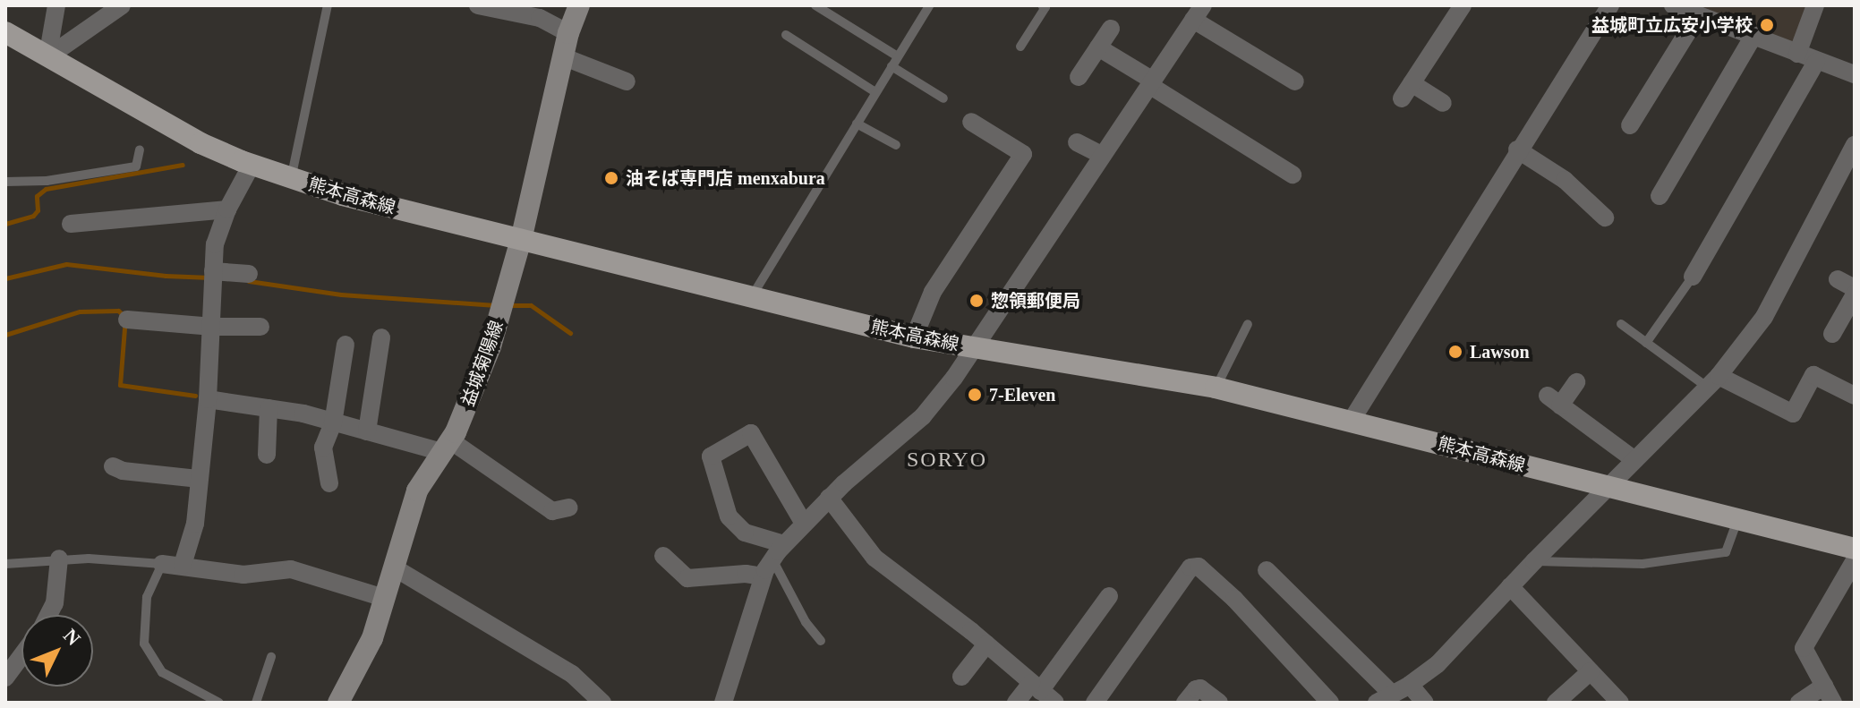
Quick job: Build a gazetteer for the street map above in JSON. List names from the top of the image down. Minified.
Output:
{"streets":{"main road":["熊本高森線","益城菊陽線"]},"crossings":[["熊本高森線","益城菊陽線"]],"districts":["SORYO"],"places":["益城町立広安小学校","油そば専門店 menxabura","惣領郵便局","Lawson","7-Eleven"],"north":"top right"}
